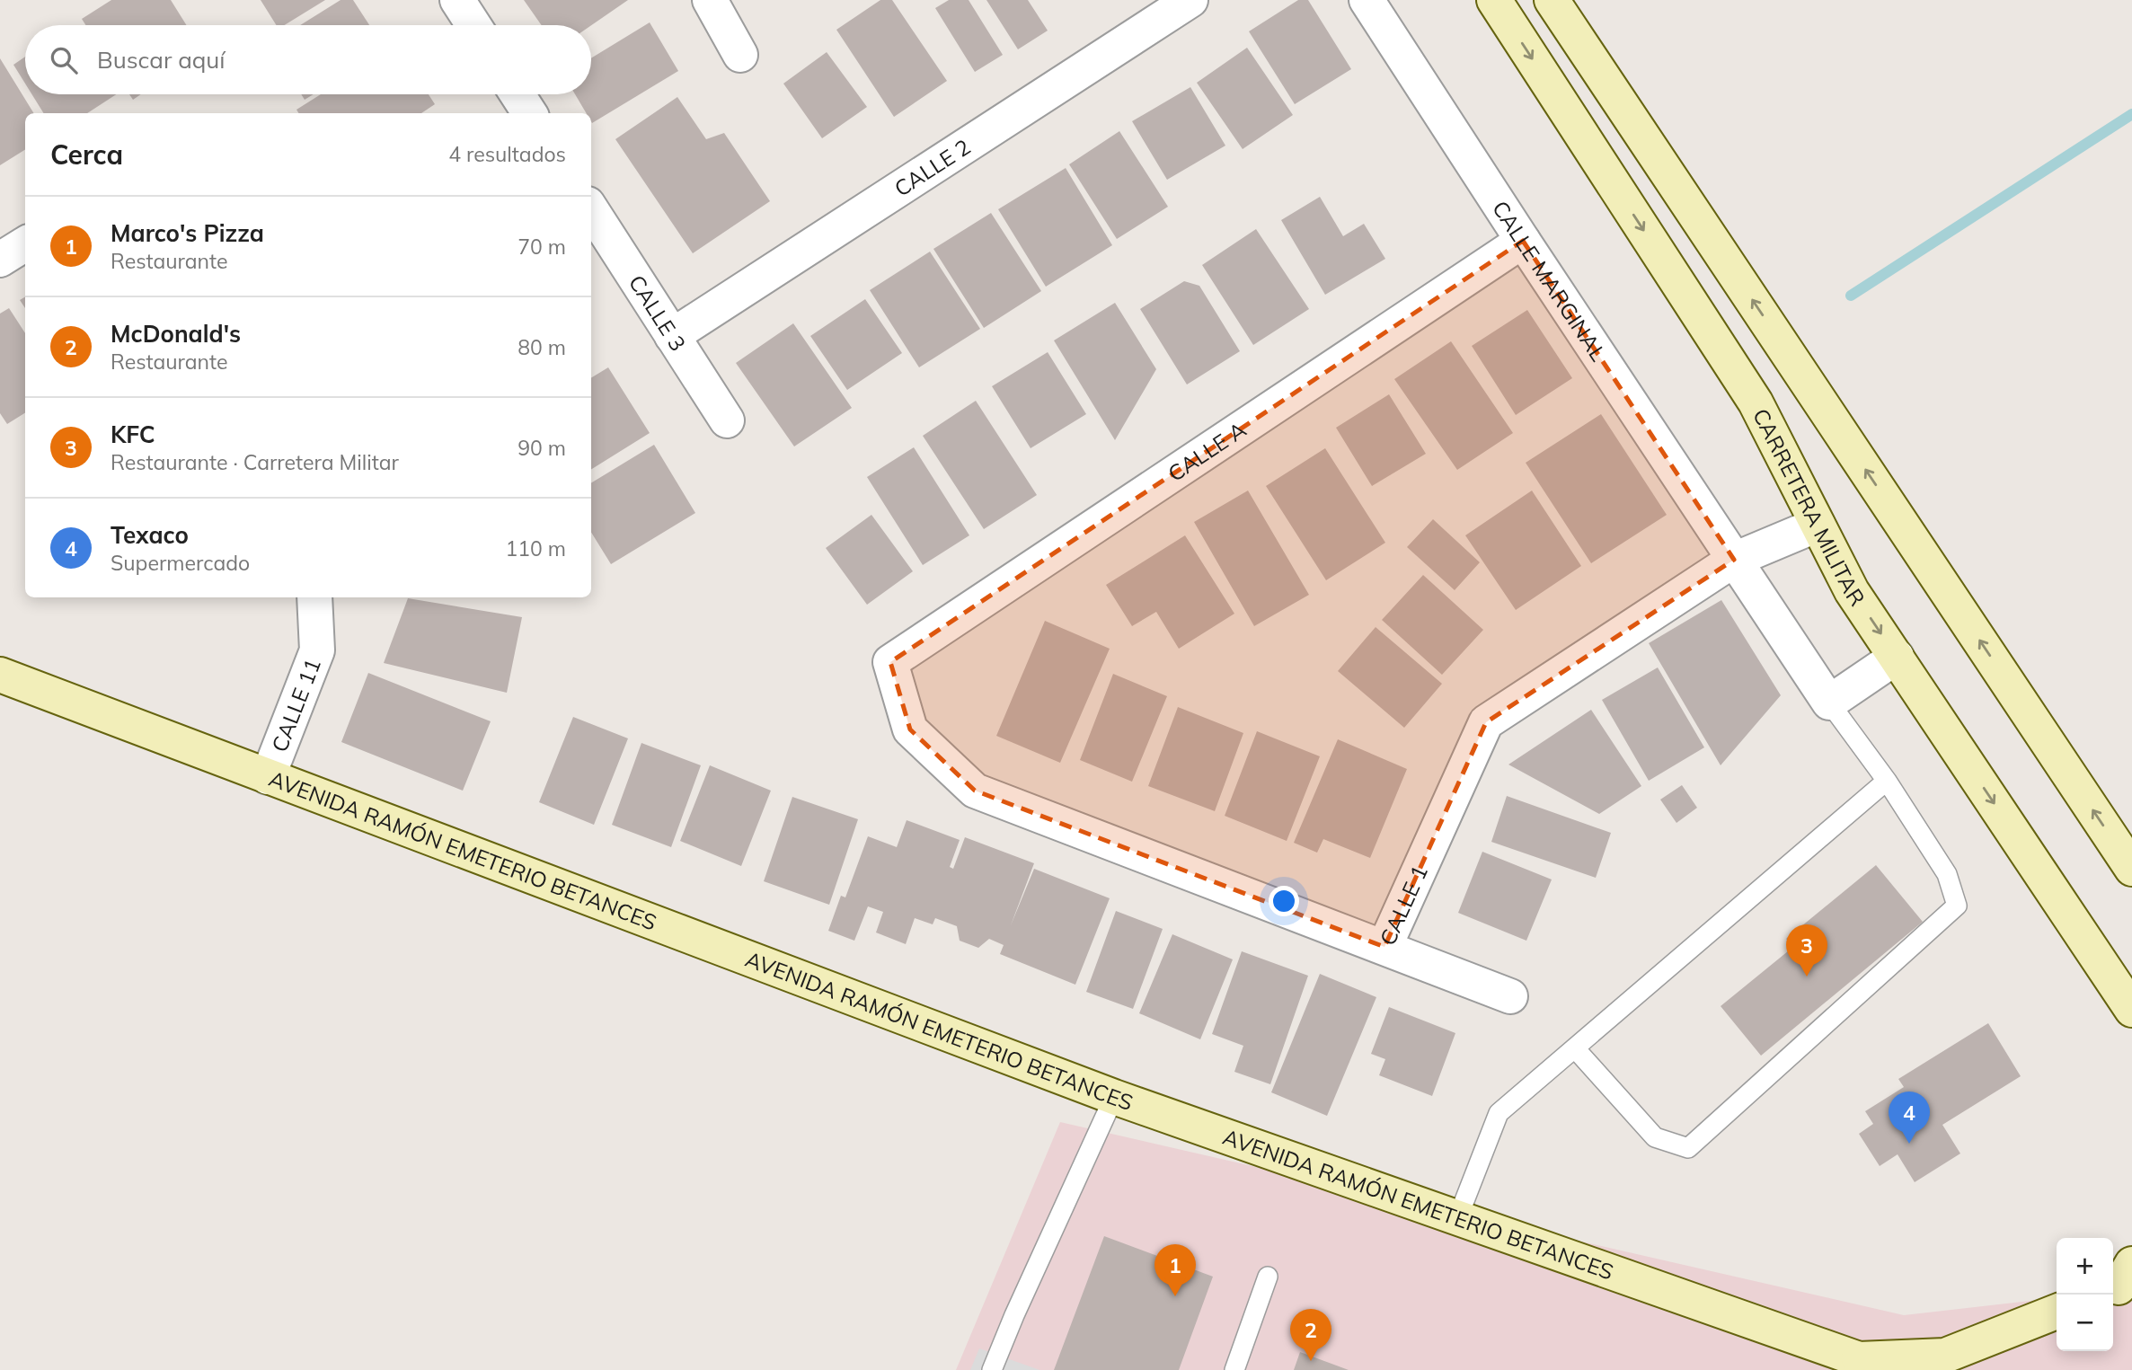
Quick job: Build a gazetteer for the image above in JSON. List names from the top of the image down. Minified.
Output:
{"streets":{"main road":["CARRETERA MILITAR","AVENIDA RAMÓN EMETERIO BETANCES"],"street":["CALLE 2","CALLE MARGINAL","CALLE 3","CALLE A","CALLE 11","CALLE 1"]},"crossings":[["CALLE 2","CALLE 3"],["CALLE MARGINAL","CALLE A"],["CALLE MARGINAL","CALLE 1"],["CALLE A","CALLE 1"],["CALLE 11","AVENIDA RAMÓN EMETERIO BETANCES"]],"page":{"search":"Buscar aquí","heading":["Cerca","4 resultados"],"list":[{"mark":"1","name":"Marco's Pizza","note":"Restaurante","value":"70 m"},{"mark":"2","name":"McDonald's","note":"Restaurante","value":"80 m"},{"mark":"3","name":"KFC","note":"Restaurante · Carretera Militar","value":"90 m"},{"mark":"4","name":"Texaco","note":"Supermercado","value":"110 m"}],"pins":["3","4","1","2"],"map_buttons":["+","−"]}}
